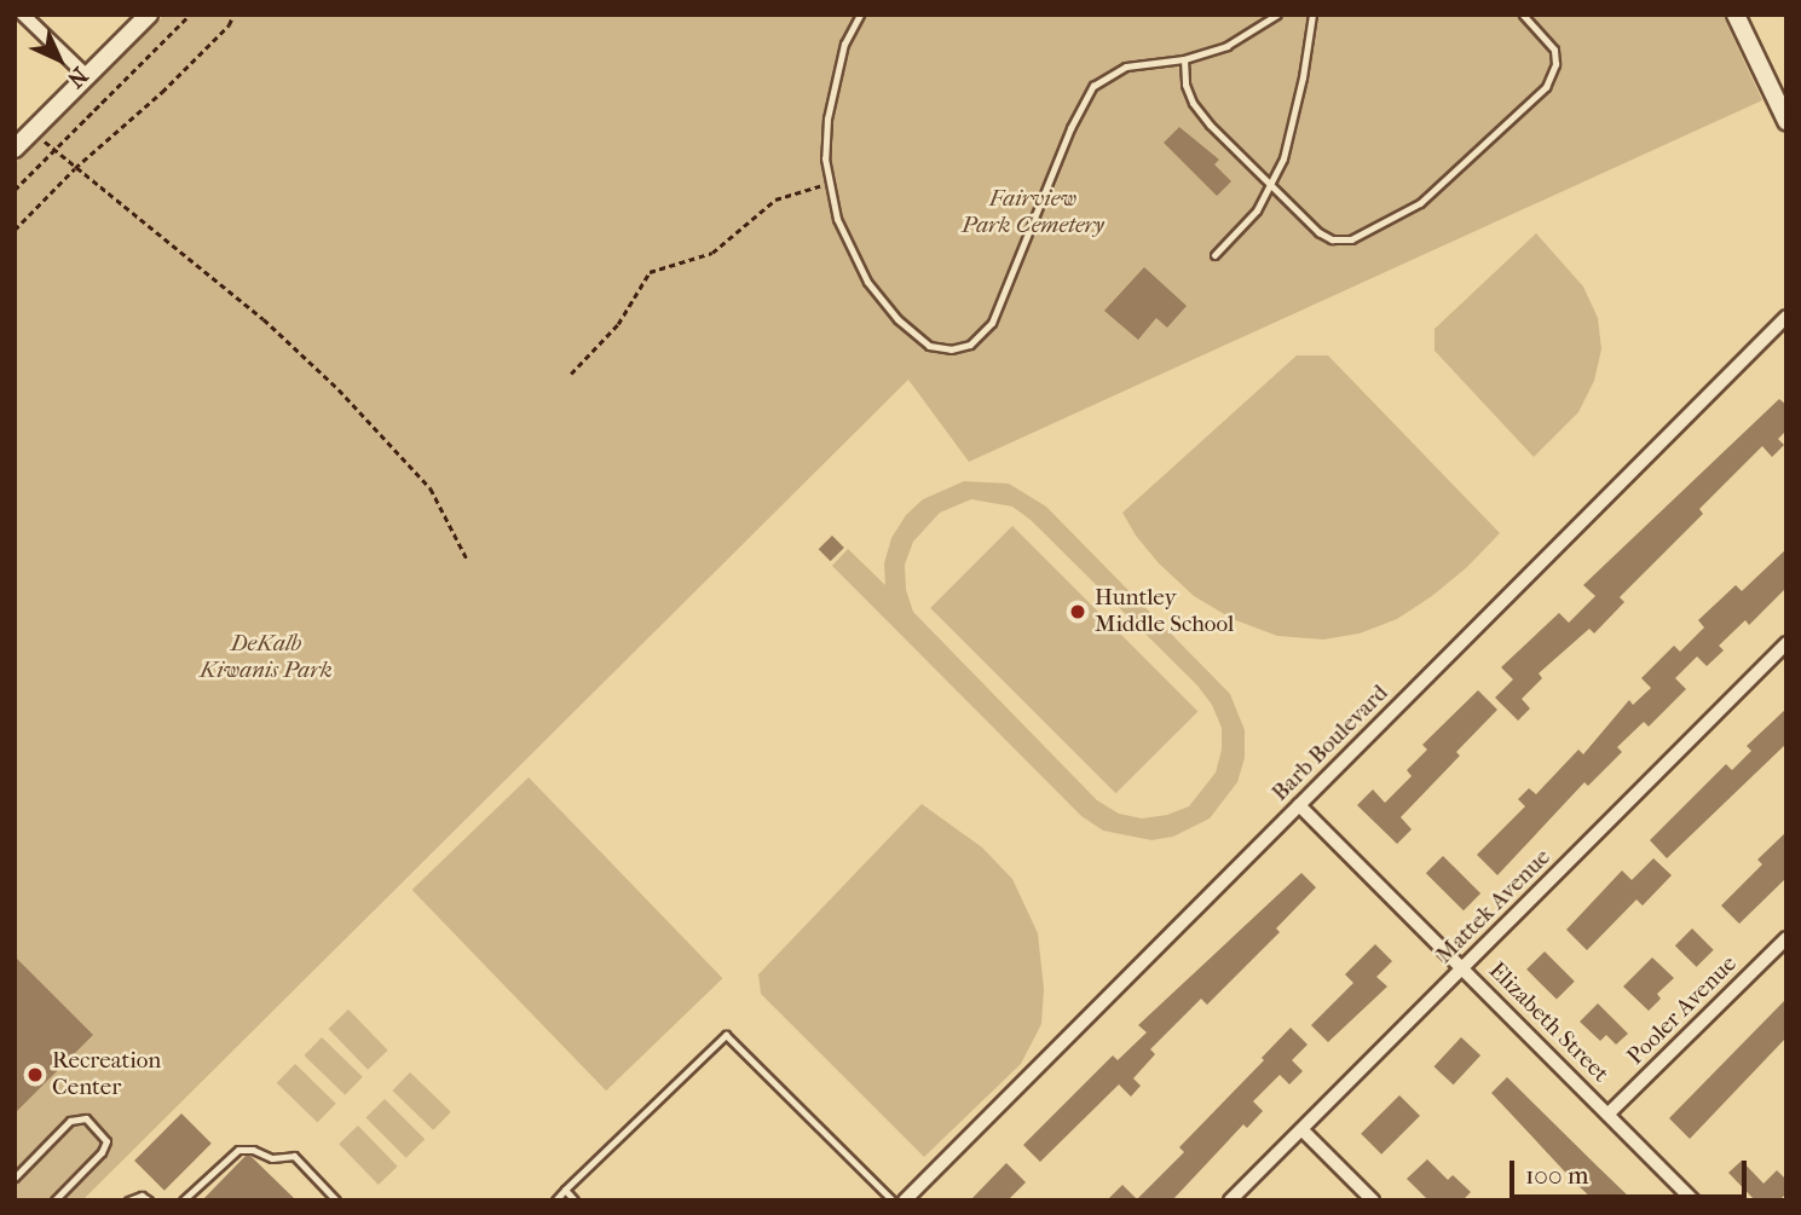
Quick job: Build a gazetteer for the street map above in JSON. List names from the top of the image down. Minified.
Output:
{"streets":{"street":["Barb Boulevard","Mattek Avenue","Pooler Avenue","Elizabeth Street"]},"crossings":[["Barb Boulevard","Elizabeth Street"],["Mattek Avenue","Elizabeth Street"],["Pooler Avenue","Elizabeth Street"]],"parks":["Fairview Park Cemetery","DeKalb Kiwanis Park"],"places":["Huntley Middle School","Recreation Center"],"scale_bar":"100 m","north":"bottom right"}
